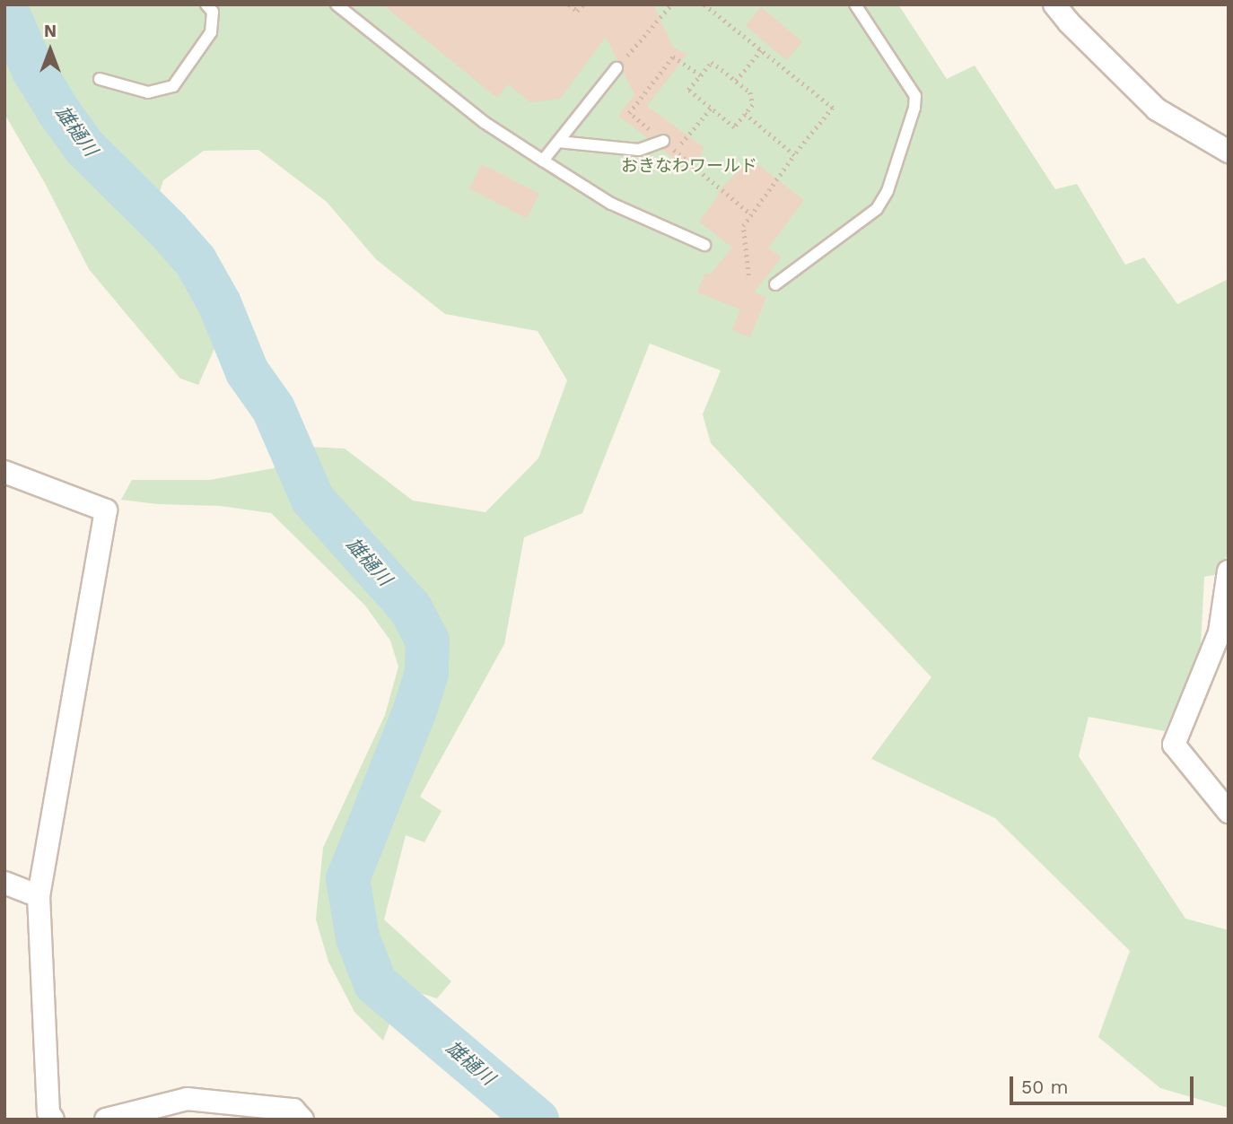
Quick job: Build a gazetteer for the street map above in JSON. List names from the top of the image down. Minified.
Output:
{"water":["雄樋川"],"parks":["おきなわワールド"],"scale_bar":"50 m","north":"top"}
